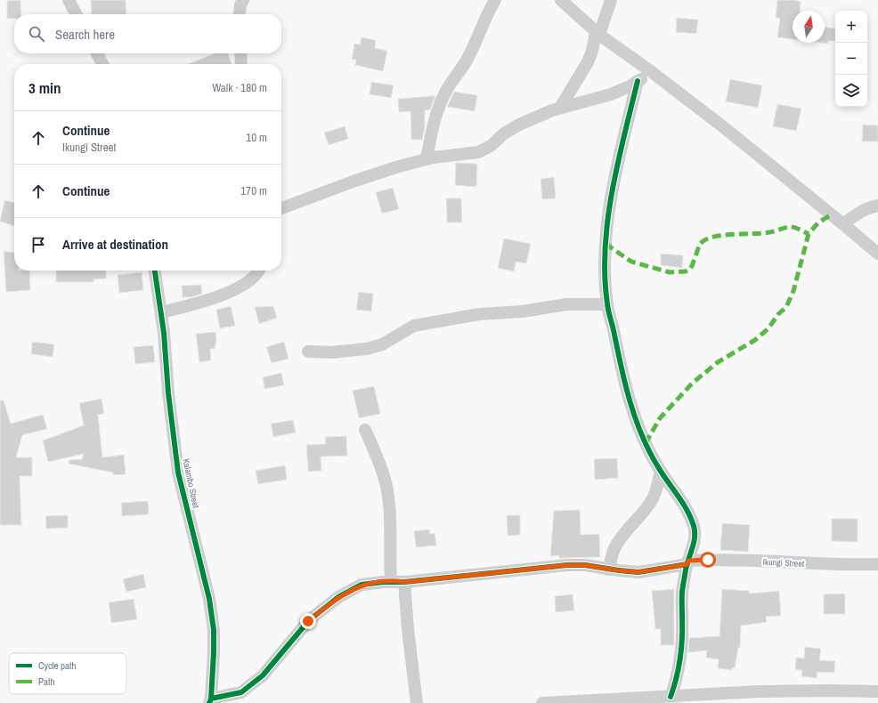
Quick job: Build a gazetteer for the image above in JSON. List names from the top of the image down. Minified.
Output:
{"streets":{"street":["Kalambo Street","Ikungi Street"]},"crossings":[["Kalambo Street","Ikungi Street"]],"legend":["Cycle path","Path"],"north":"top","page":{"map_buttons":["+","−"],"search":"Search here","heading":["3 min","Walk · 180 m"],"list":[["Continue","Ikungi Street","10 m"],["Continue","170 m"],"Arrive at destination"]}}
